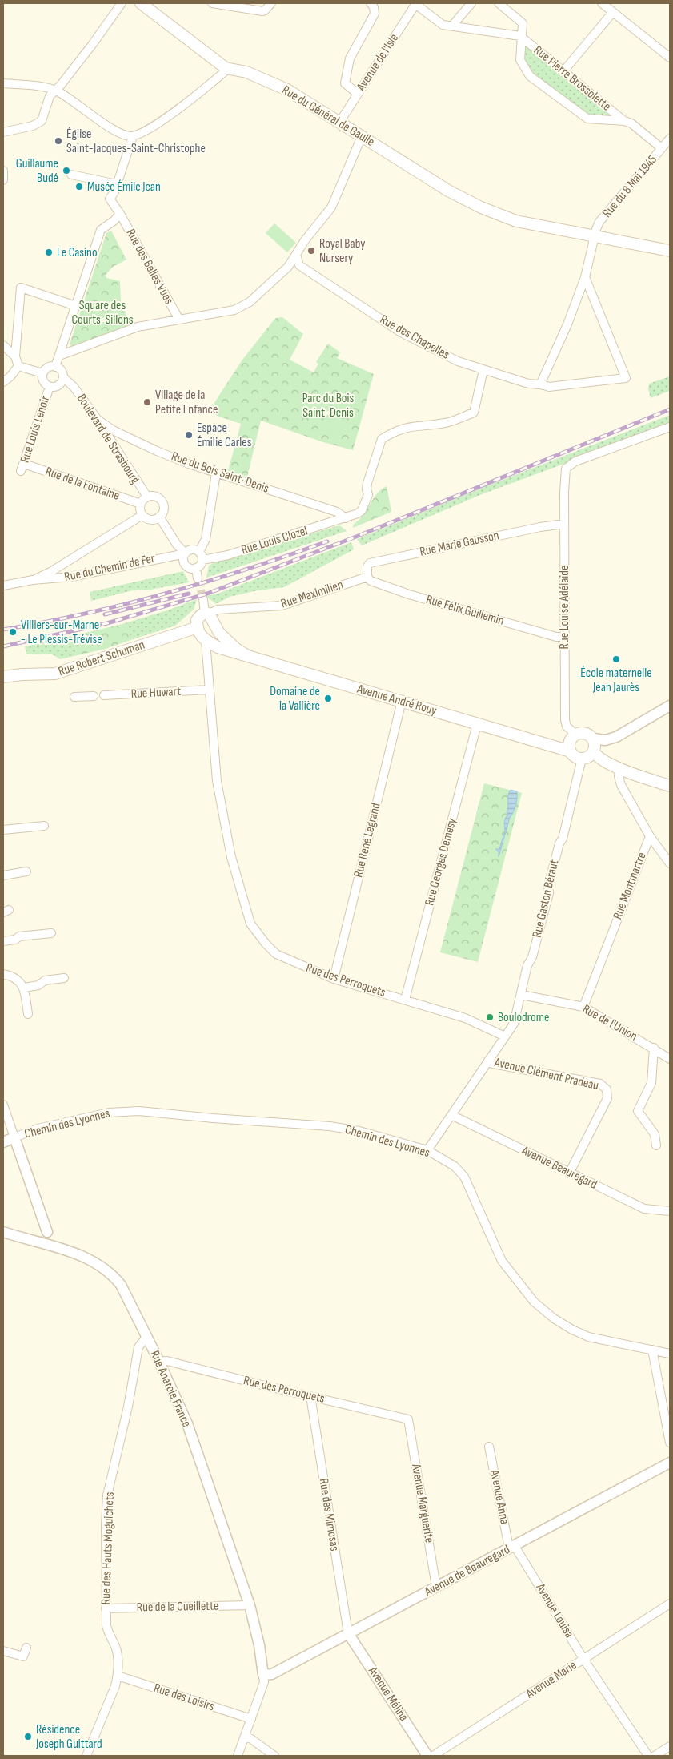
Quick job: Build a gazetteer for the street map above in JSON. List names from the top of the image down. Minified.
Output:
{"streets":{"main road":["Rue du Général de Gaulle","Rue Robert Schuman","Avenue André Rouy"],"street":["Avenue de l'Isle","Rue Pierre Brossolette","Rue du 8 Mai 1945","Rue des Belles Vues","Rue des Chapelles","Rue Louis Lenoir","Boulevard de Strasbourg","Rue du Bois Saint-Denis","Rue de la Fontaine","Rue Louis Clozel","Rue Marie Gausson","Rue du Chemin de Fer","Rue Maximilien","Rue Louise Adélaïde","Rue Félix Guillemin","Rue Huwart","Rue René Legrand","Rue Georges Demesy","Rue Montmartre","Rue Gaston Béraut","Rue des Perroquets","Rue de l'Union","Avenue Clément Pradeau","Chemin des Lyonnes","Avenue Beauregard","Rue Anatole France","Avenue Anna","Avenue Marguerite","Rue des Mimosas","Rue des Hauts Moguichets","Avenue de Beauregard","Rue de la Cueillette","Avenue Louisa","Avenue Marie","Avenue Mélina","Rue des Loisirs"]},"crossings":[["Avenue de l'Isle","Rue Pierre Brossolette"],["Avenue de l'Isle","Rue du Général de Gaulle"],["Rue du Général de Gaulle","Rue du 8 Mai 1945"],["Rue des Chapelles","Rue Louis Clozel"],["Rue Louis Lenoir","Boulevard de Strasbourg"],["Rue Louis Lenoir","Rue de la Fontaine"],["Boulevard de Strasbourg","Rue du Bois Saint-Denis"],["Boulevard de Strasbourg","Rue de la Fontaine"],["Rue du Bois Saint-Denis","Rue Louis Clozel"],["Rue Louis Clozel","Rue du Chemin de Fer"],["Rue Marie Gausson","Rue Maximilien"],["Rue Marie Gausson","Rue Louise Adélaïde"],["Rue Marie Gausson","Rue Félix Guillemin"],["Rue Maximilien","Rue Félix Guillemin"],["Rue Maximilien","Avenue André Rouy"],["Rue Louise Adélaïde","Rue Félix Guillemin"],["Rue Louise Adélaïde","Avenue André Rouy"],["Rue Louise Adélaïde","Rue Gaston Béraut"],["Rue Huwart","Rue des Perroquets"],["Avenue André Rouy","Rue René Legrand"],["Avenue André Rouy","Rue Georges Demesy"],["Avenue André Rouy","Rue Gaston Béraut"],["Avenue André Rouy","Rue des Perroquets"],["Rue René Legrand","Rue des Perroquets"],["Rue Georges Demesy","Rue des Perroquets"],["Rue Montmartre","Rue de l'Union"],["Rue Gaston Béraut","Rue des Perroquets"],["Rue Gaston Béraut","Rue de l'Union"],["Rue des Perroquets","Rue Anatole France"],["Rue des Perroquets","Avenue Marguerite"],["Rue des Perroquets","Rue des Mimosas"],["Avenue Clément Pradeau","Avenue Beauregard"],["Rue Anatole France","Rue des Hauts Moguichets"],["Rue Anatole France","Avenue de Beauregard"],["Rue Anatole France","Rue de la Cueillette"],["Avenue Anna","Avenue de Beauregard"],["Avenue Anna","Avenue Louisa"],["Avenue Marguerite","Avenue de Beauregard"],["Rue des Mimosas","Avenue de Beauregard"],["Rue des Mimosas","Avenue Mélina"],["Rue des Hauts Moguichets","Rue de la Cueillette"],["Rue des Hauts Moguichets","Rue des Loisirs"],["Avenue de Beauregard","Avenue Louisa"],["Avenue de Beauregard","Avenue Mélina"],["Avenue Louisa","Avenue Marie"]],"parks":["Square des Courts-Sillons","Parc du Bois Saint-Denis"],"places":["Église Saint-Jacques-Saint-Christophe","Guillaume Budé","Musée Émile Jean","Royal Baby Nursery","Le Casino","Village de la Petite Enfance","Espace Émilie Carles","Villiers-sur-Marne - Le Plessis-Trévise","École maternelle Jean Jaurès","Domaine de la Vallière","Boulodrome","Résidence Joseph Guittard"]}
